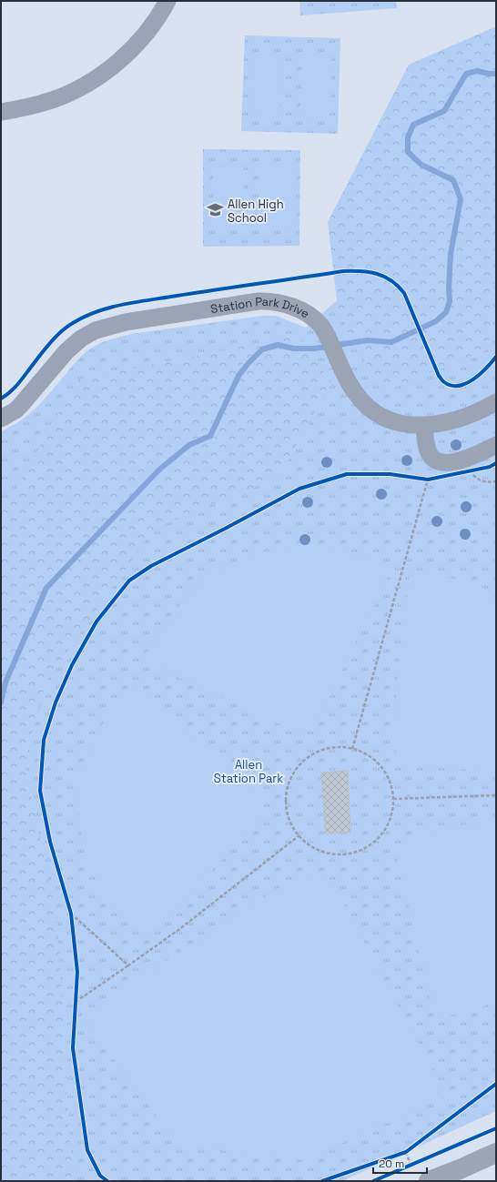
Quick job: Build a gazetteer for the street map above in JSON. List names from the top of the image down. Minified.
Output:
{"streets":{"street":["Station Park Drive"]},"parks":["Allen Station Park"],"places":{"school or university":["Allen High School"]},"scale_bar":"20 m"}
